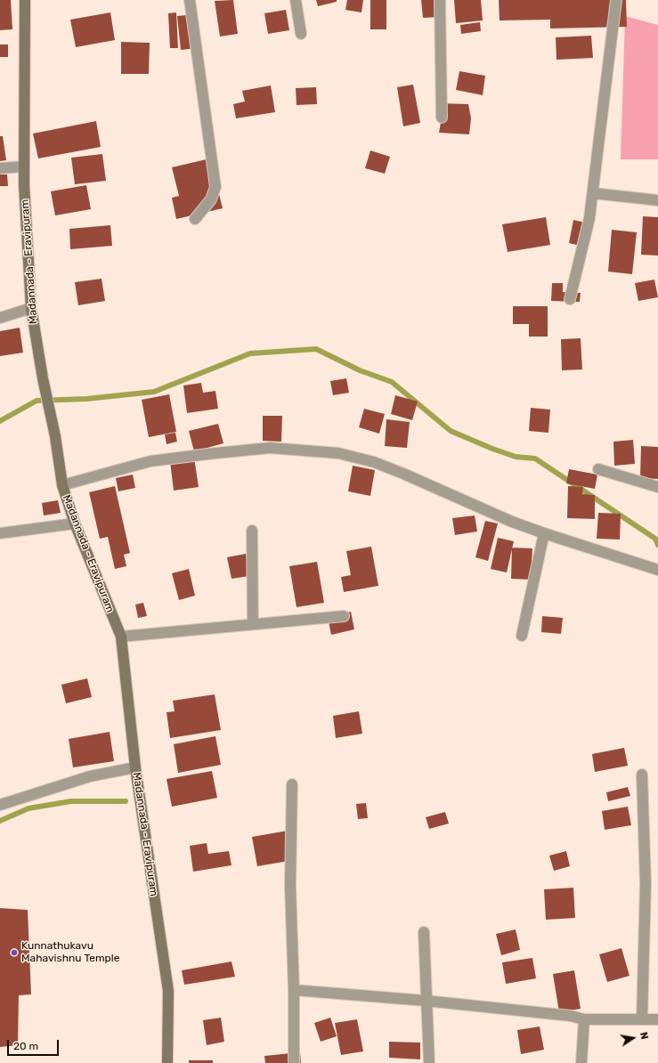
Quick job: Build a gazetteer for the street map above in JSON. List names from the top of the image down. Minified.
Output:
{"streets":{"main road":["Madannada - Eravipuram"]},"places":["Kunnathukavu Mahavishnu Temple"],"scale_bar":"20 m","north":"right"}
